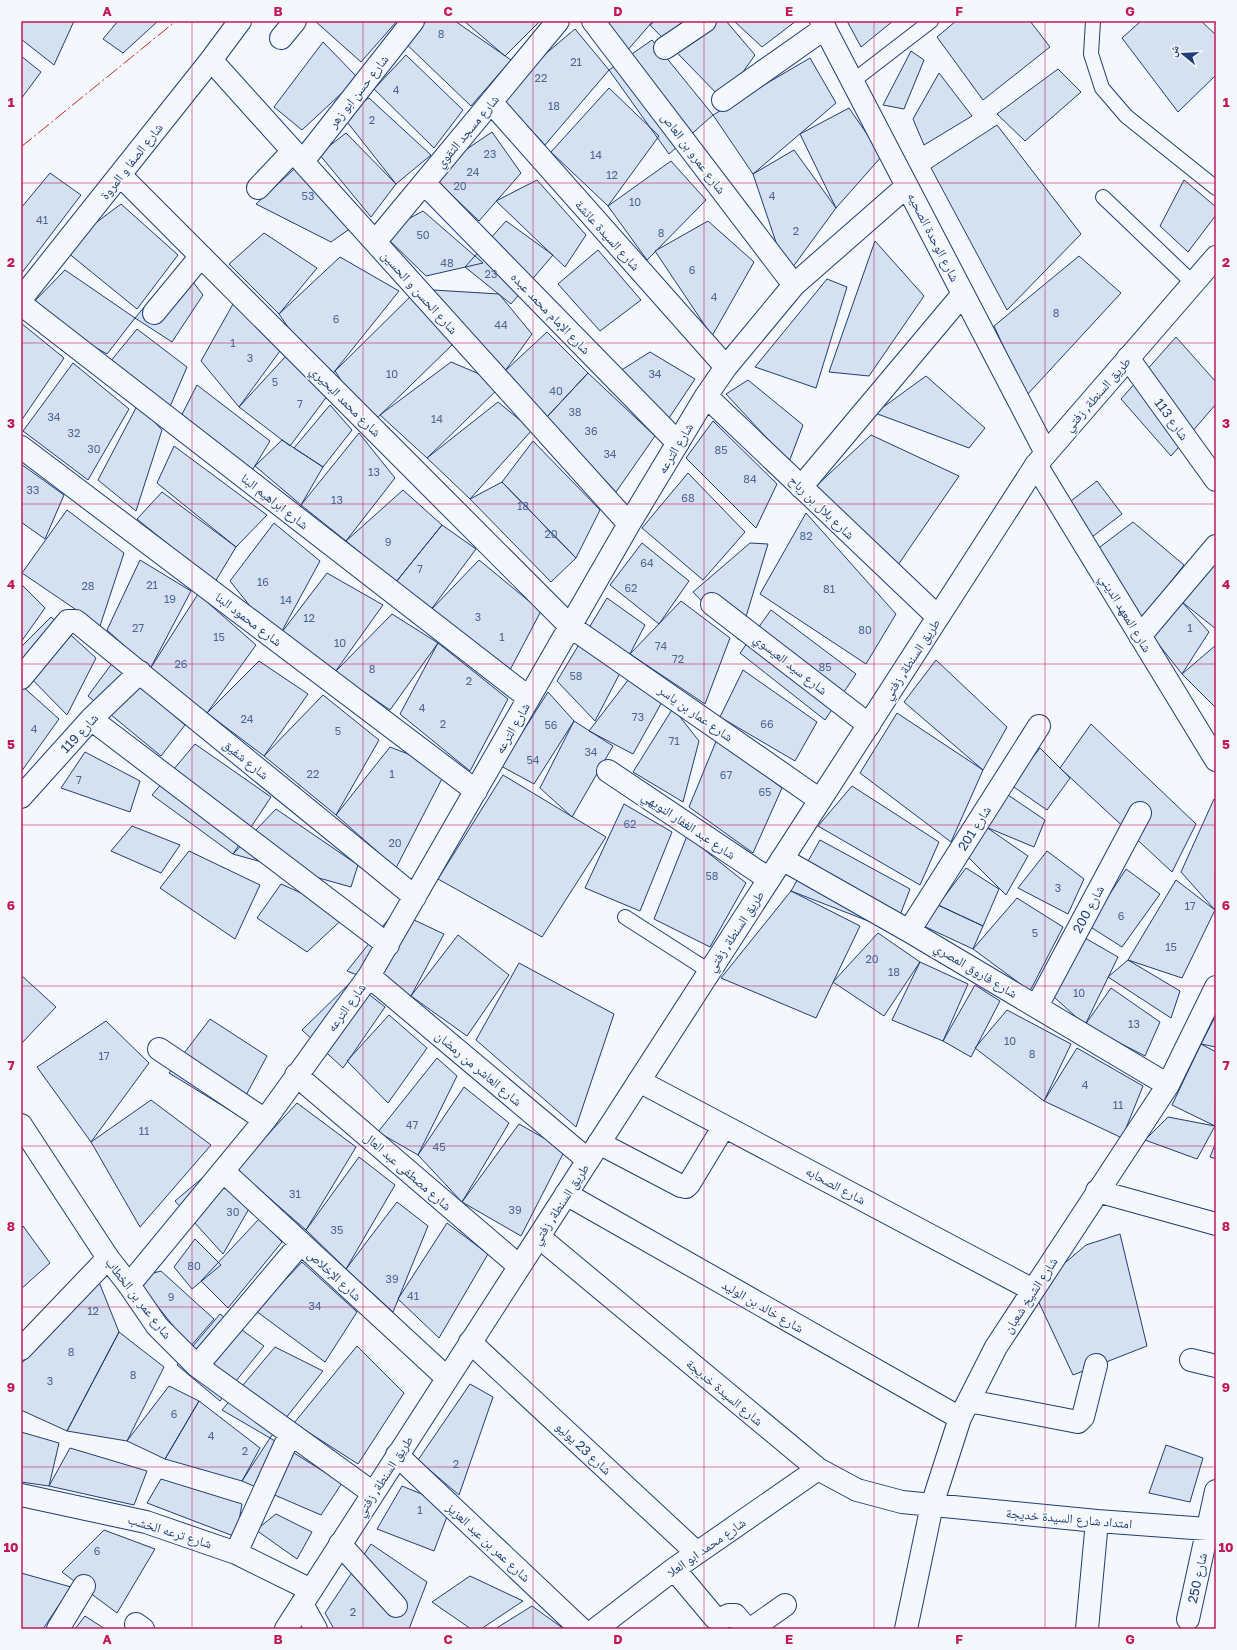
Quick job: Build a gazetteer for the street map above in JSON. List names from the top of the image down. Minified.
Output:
{"streets":{"street":["شارع حسن ابو زهر","شارع مسجد التقوي","شارع عمرو بن العاص","شارع الصفا و المروة","شارع السيدة عائشة","شارع الوحدة الصحيه","شارع الحسن و الحسين","شارع الإمام محمد عبده","طريق السنطة, زفتي","شارع محمد البحيري","شارع 113","شارع الترعه","شارع ابراهيم البنا","شارع بلال بن رباح","شارع المعهد الديني","شارع محمود البنا","شارع سيد العيسوي","شارع عمار بن ياسر","شارع 119","شارع شفيق","شارع عبد الغفار النويهي","شارع 201","شارع 200","شارع فاروق المصري","شارع العاشر من رمضان","شارع مصطفى عبد العال","شارع الصحابه","شارع الإخلاص","شارع الشيخ شعبان","شارع عمر بن الخطاب","شارع خالد بن الوليد","شارع السيدة خديجة","شارع 23 يوليو","امتداد شارع السيدة خديجة","شارع ترعه الخشب","شارع عمر بن عبد العزيز","شارع محمد ابو العلا","شارع 250"]},"crossings":[["شارع حسن ابو زهر","شارع الحسن و الحسين"],["شارع مسجد التقوي","شارع السيدة عائشة"],["شارع مسجد التقوي","شارع الحسن و الحسين"],["شارع مسجد التقوي","شارع الإمام محمد عبده"],["شارع عمرو بن العاص","شارع الترعه"],["شارع الصفا و المروة","شارع الحسن و الحسين"],["شارع الصفا و المروة","شارع محمد البحيري"],["شارع السيدة عائشة","شارع الترعه"],["شارع الوحدة الصحيه","طريق السنطة, زفتي"],["شارع الوحدة الصحيه","شارع الترعه"],["شارع الوحدة الصحيه","شارع المعهد الديني"],["شارع الحسن و الحسين","شارع الترعه"],["شارع الإمام محمد عبده","شارع الترعه"],["طريق السنطة, زفتي","شارع 113"],["طريق السنطة, زفتي","شارع بلال بن رباح"],["طريق السنطة, زفتي","شارع المعهد الديني"],["طريق السنطة, زفتي","شارع سيد العيسوي"],["طريق السنطة, زفتي","شارع عمار بن ياسر"],["طريق السنطة, زفتي","شارع عبد الغفار النويهي"],["طريق السنطة, زفتي","شارع فاروق المصري"],["طريق السنطة, زفتي","شارع العاشر من رمضان"],["طريق السنطة, زفتي","شارع مصطفى عبد العال"],["طريق السنطة, زفتي","شارع الصحابه"],["طريق السنطة, زفتي","شارع الإخلاص"],["طريق السنطة, زفتي","شارع عمر بن الخطاب"],["طريق السنطة, زفتي","شارع خالد بن الوليد"],["طريق السنطة, زفتي","شارع السيدة خديجة"],["طريق السنطة, زفتي","شارع 23 يوليو"],["طريق السنطة, زفتي","شارع ترعه الخشب"],["طريق السنطة, زفتي","شارع عمر بن عبد العزيز"],["شارع محمد البحيري","شارع الترعه"],["شارع محمد البحيري","شارع عمار بن ياسر"],["شارع الترعه","شارع ابراهيم البنا"],["شارع الترعه","شارع بلال بن رباح"],["شارع الترعه","شارع محمود البنا"],["شارع الترعه","شارع عمار بن ياسر"],["شارع الترعه","شارع شفيق"],["شارع الترعه","شارع العاشر من رمضان"],["شارع الترعه","شارع مصطفى عبد العال"],["شارع الترعه","شارع الإخلاص"],["شارع الترعه","شارع عمر بن الخطاب"],["شارع 119","شارع شفيق"],["شارع 201","شارع فاروق المصري"],["شارع 200","شارع فاروق المصري"],["شارع فاروق المصري","شارع الشيخ شعبان"],["شارع العاشر من رمضان","شارع الصحابه"],["شارع الصحابه","شارع الشيخ شعبان"],["شارع الشيخ شعبان","شارع خالد بن الوليد"],["شارع الشيخ شعبان","شارع السيدة خديجة"],["شارع الشيخ شعبان","امتداد شارع السيدة خديجة"],["شارع السيدة خديجة","امتداد شارع السيدة خديجة"],["شارع السيدة خديجة","شارع محمد ابو العلا"],["شارع 23 يوليو","شارع محمد ابو العلا"],["امتداد شارع السيدة خديجة","شارع 250"]],"house_numbers":["8","21","22","4","18","2","23","14","24","12","20","53","4","10","41","2","8","50","48","6","23","4","8","6","44","1","3","10","34","5","40","7","38","34","14","36","32","30","85","34","13","84","33","68","13","18","20","82","9","64","7","16","21","28","62","81","19","14","3","12","27","1","80","15","1","10","74","72","26","85","8","58","2","4","73","24","2","66","56","4","5","71","34","54","22","1","67","7","65","62","20","58","3","17","6","5","15","20","18","10","13","10","8","17","4","11","47","11","45","31","39","30","35","80","39","41","9","34","12","8","8","3","6","4","2","2","1","6","2"],"north":"left","grid":{"columns":["A","B","C","D","E","F","G"],"rows":["1","2","3","4","5","6","7","8","9","10"]}}
